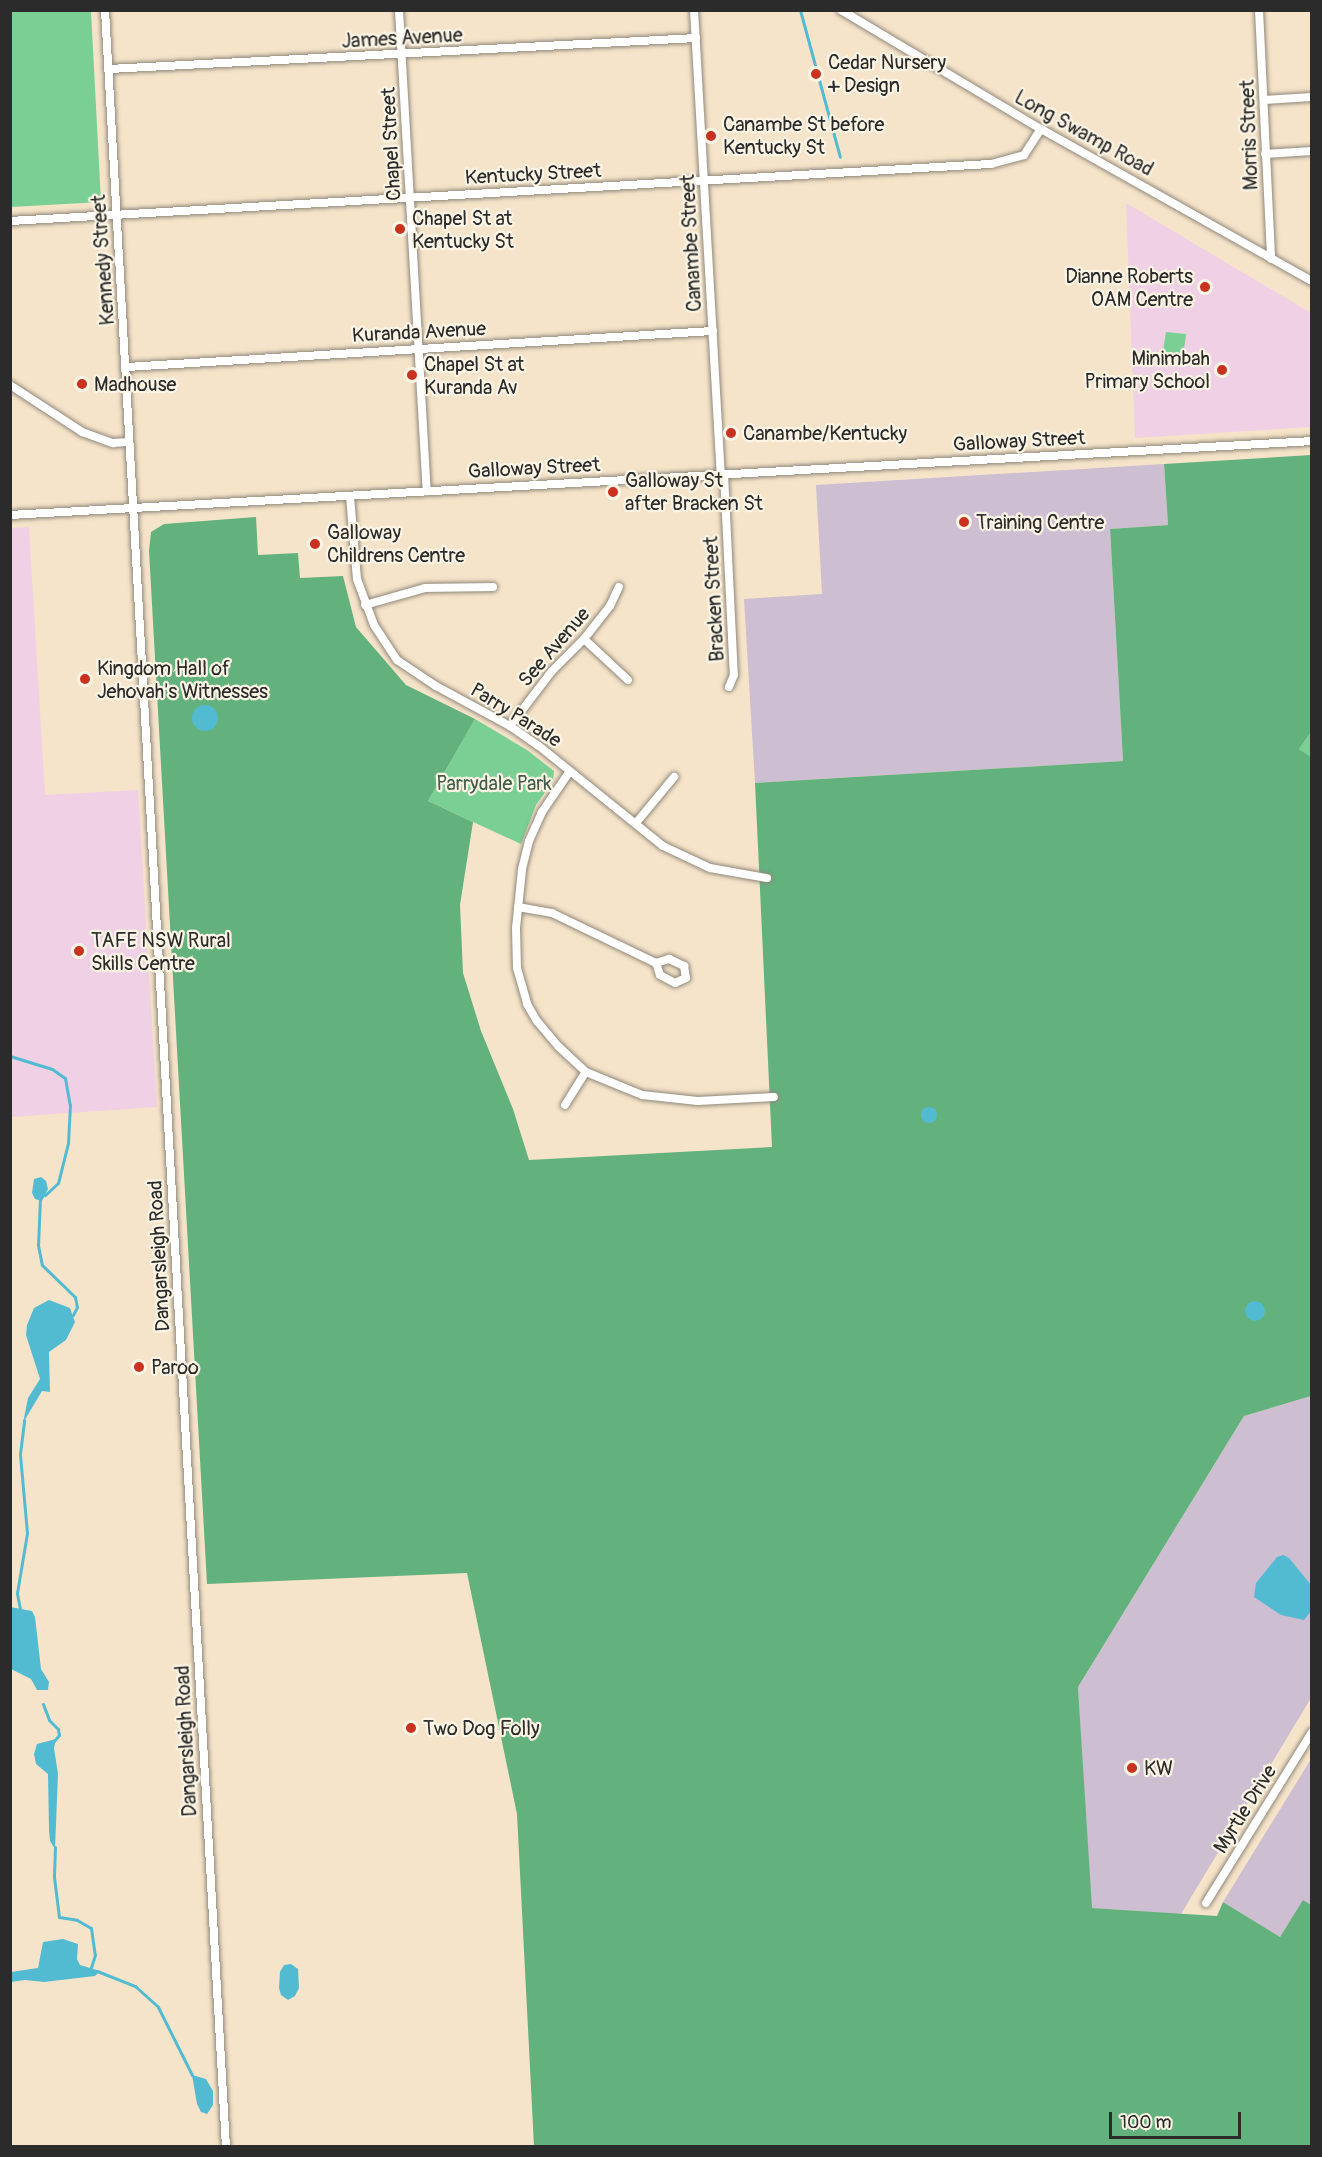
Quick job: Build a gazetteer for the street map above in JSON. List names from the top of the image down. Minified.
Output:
{"streets":{"street":["James Avenue","Long Swamp Road","Morris Street","Chapel Street","Kentucky Street","Canambe Street","Kennedy Street","Kuranda Avenue","Galloway Street","Bracken Street","See Avenue","Parry Parade","Dangarsleigh Road","Myrtle Drive"]},"crossings":[["James Avenue","Chapel Street"],["James Avenue","Canambe Street"],["James Avenue","Kennedy Street"],["Long Swamp Road","Morris Street"],["Long Swamp Road","Kentucky Street"],["Chapel Street","Kentucky Street"],["Chapel Street","Kuranda Avenue"],["Chapel Street","Galloway Street"],["Kentucky Street","Canambe Street"],["Kentucky Street","Kennedy Street"],["Canambe Street","Kuranda Avenue"],["Canambe Street","Galloway Street"],["Canambe Street","Bracken Street"],["Kennedy Street","Kuranda Avenue"],["Kennedy Street","Galloway Street"],["Kennedy Street","Dangarsleigh Road"],["Galloway Street","Bracken Street"],["Galloway Street","Parry Parade"],["Galloway Street","Dangarsleigh Road"],["See Avenue","Parry Parade"]],"parks":["Parrydale Park"],"places":["Cedar Nursery + Design","Canambe St before Kentucky St","Chapel St at Kentucky St","Dianne Roberts OAM Centre","Minimbah Primary School","Chapel St at Kuranda Av","Madhouse","Canambe/Kentucky","Galloway St after Bracken St","Training Centre","Galloway Childrens Centre","Kingdom Hall of Jehovah's Witnesses","TAFE NSW Rural Skills Centre","Paroo","Two Dog Folly","KW"],"scale_bar":"100 m"}
